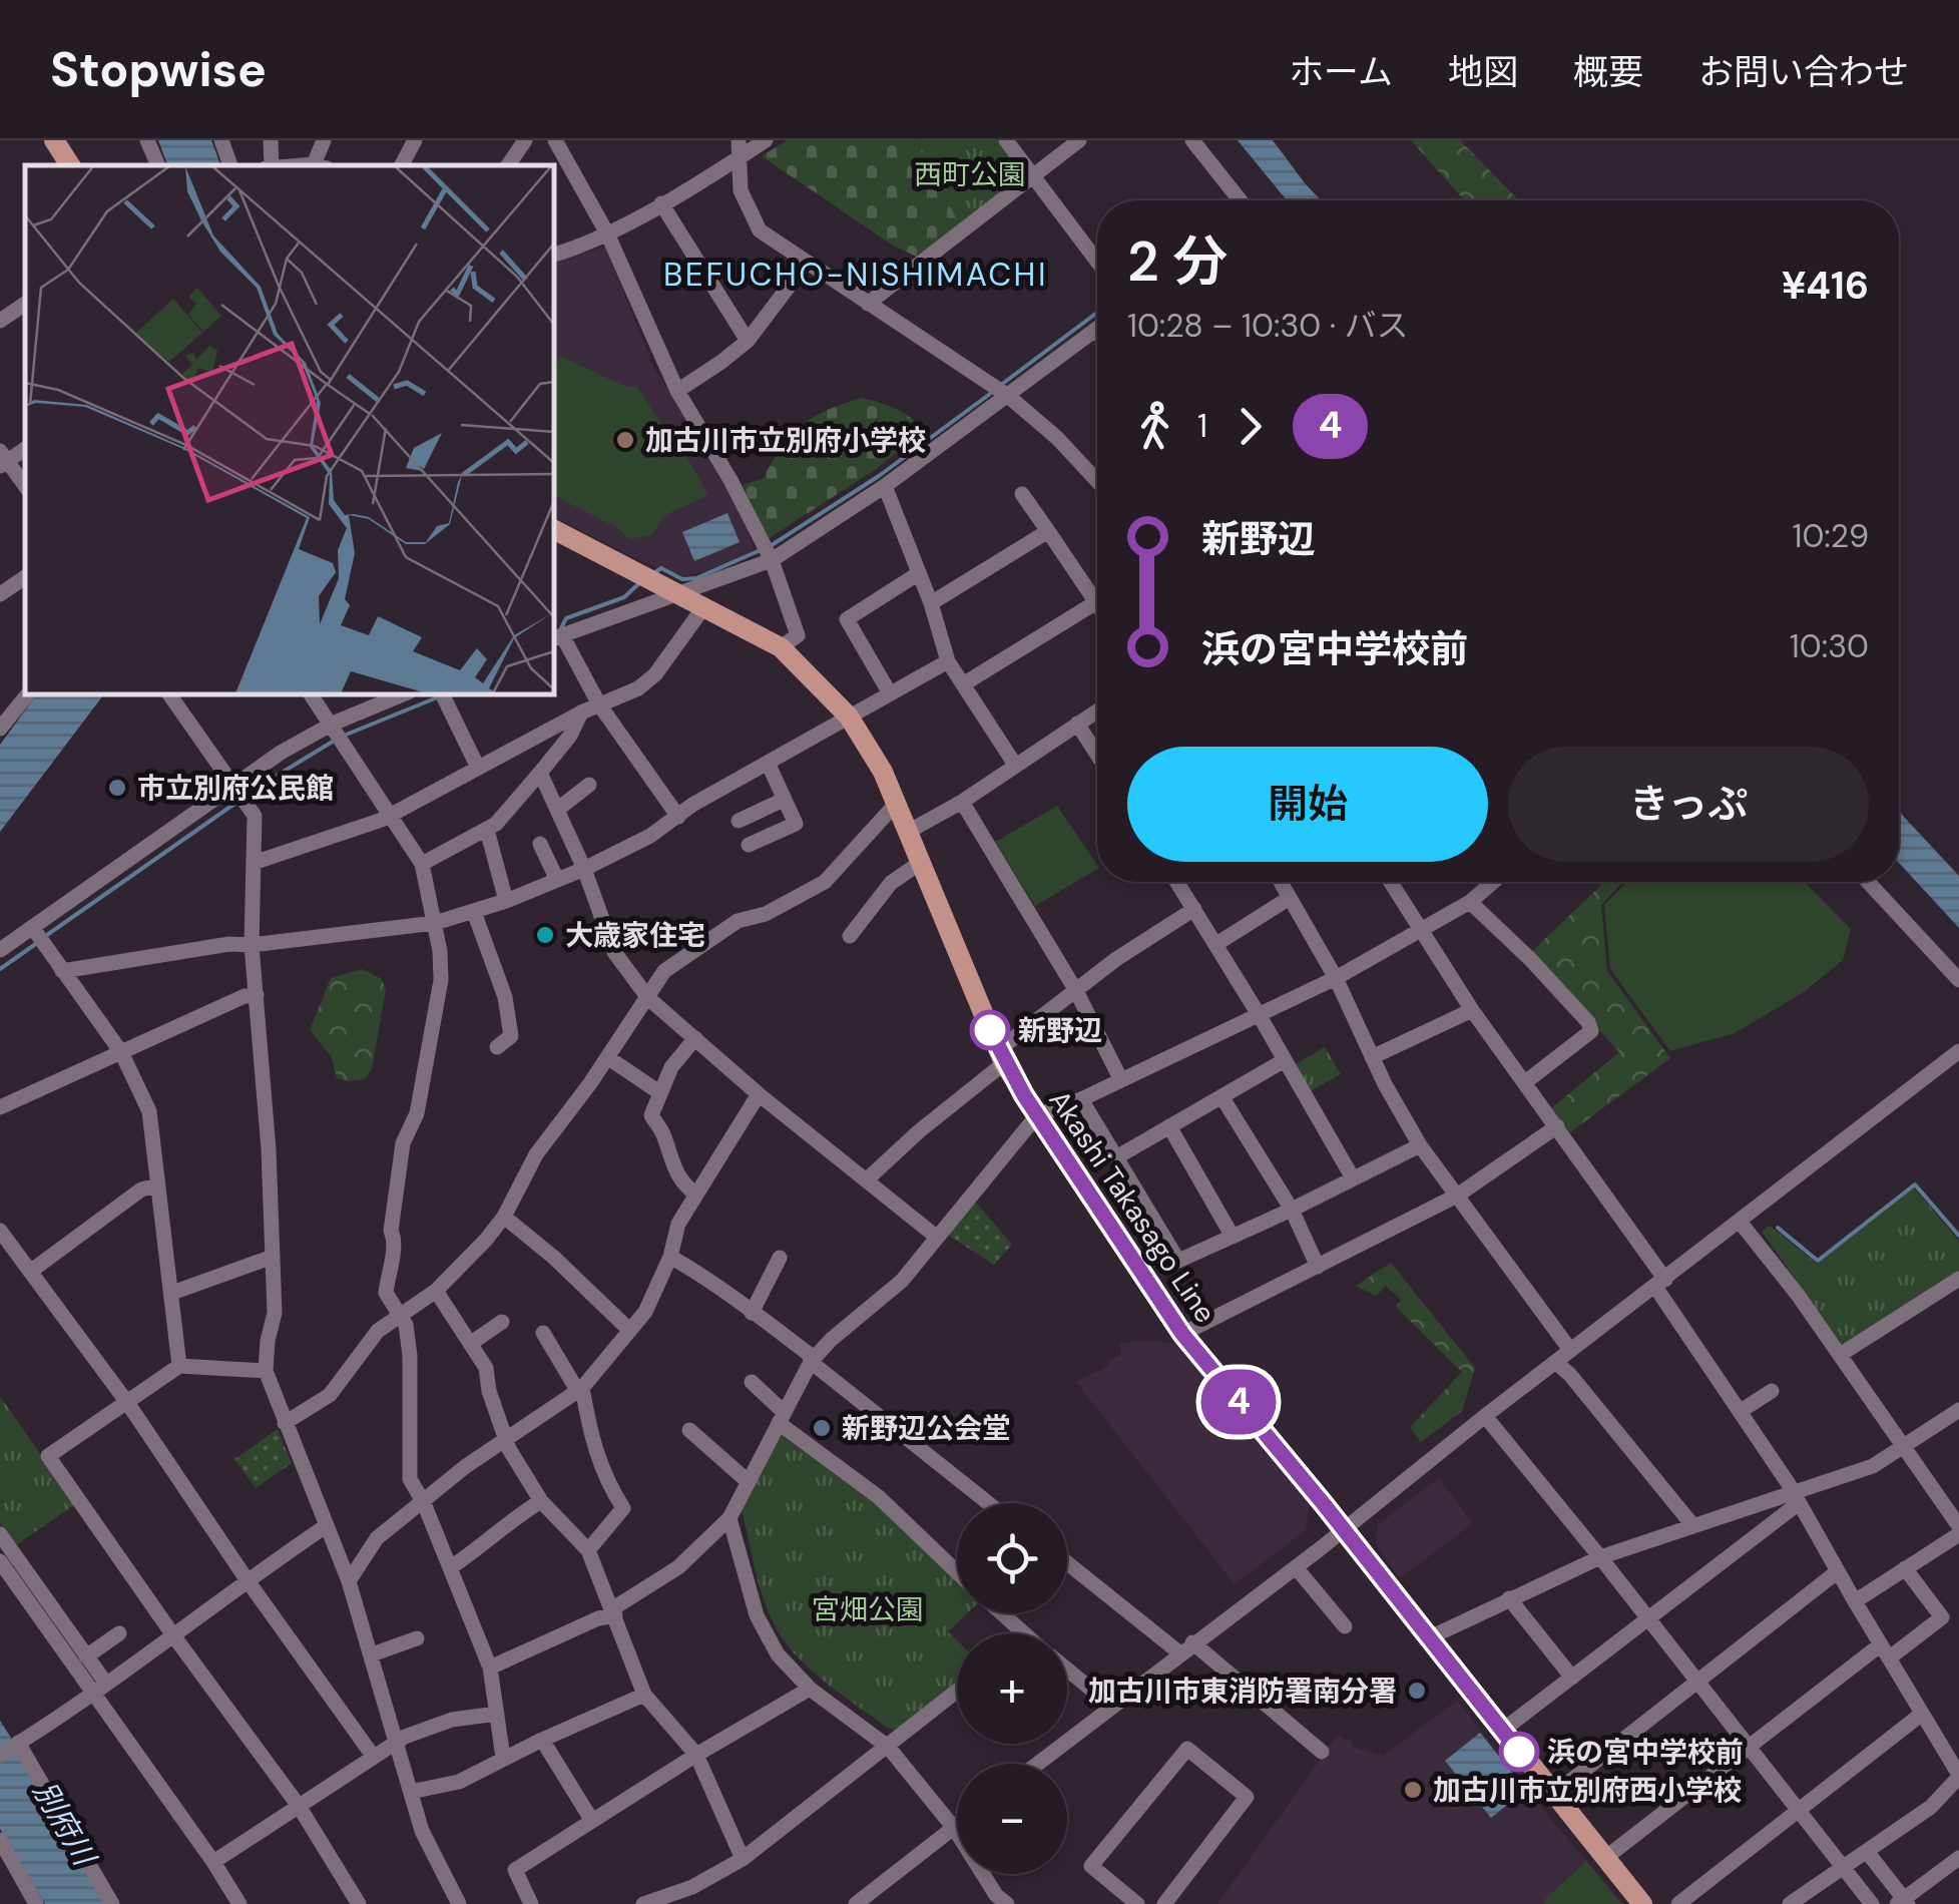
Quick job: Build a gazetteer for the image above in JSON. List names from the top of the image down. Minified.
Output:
{"streets":{"main road":["Akashi Takasago Line"]},"districts":["BEFUCHO-NISHIMACHI"],"water":["別府川"],"parks":["西町公園","宮畑公園"],"places":["加古川市立別府小学校","市立別府公民館","大歳家住宅","新野辺","新野辺公会堂","加古川市東消防署南分署","浜の宮中学校前","加古川市立別府西小学校"],"lines":["bus line ４"],"page":{"header":"Stopwise","nav":["ホーム","地図","概要","お問い合わせ"],"on_map":"４","heading":["2 分","10:28 – 10:30 · バス","¥416"],"legs":["1","４"],"list":[{"name":"新野辺","value":"10:29"},{"name":"浜の宮中学校前","value":"10:30"}],"buttons":["開始","きっぷ"],"map_buttons":["+","−"]}}
